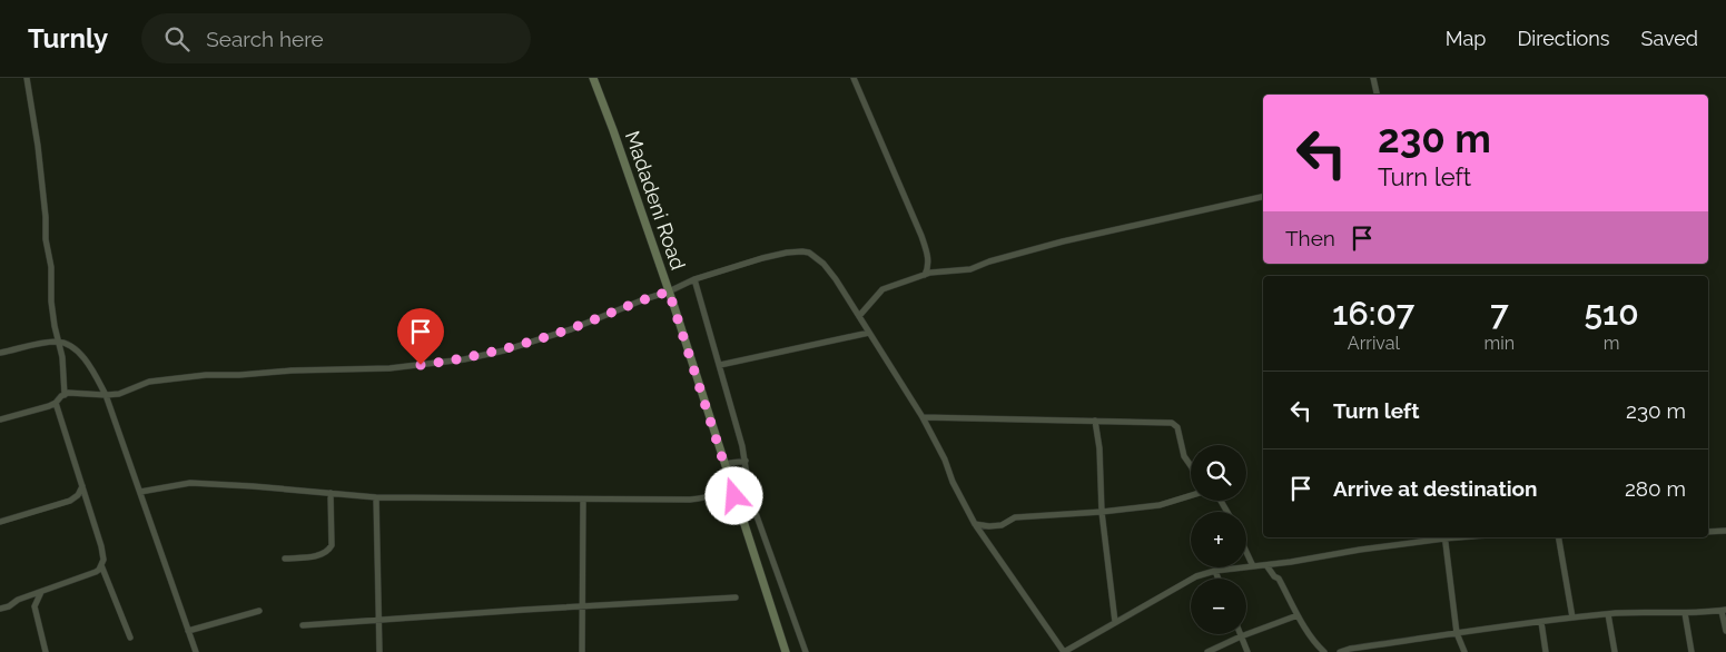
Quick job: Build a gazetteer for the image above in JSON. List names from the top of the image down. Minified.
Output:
{"streets":{"street":["Madadeni Road"]},"page":{"header":"Turnly","search":"Search here","nav":["Map","Directions","Saved"],"turn":["230 m","Turn left"],"then":"Then","eta":["16:07","Arrival","7","min","510","m"],"list":[{"name":"Turn left","value":"230 m"},{"name":"Arrive at destination","value":"280 m"}],"map_buttons":["+","−"]}}
